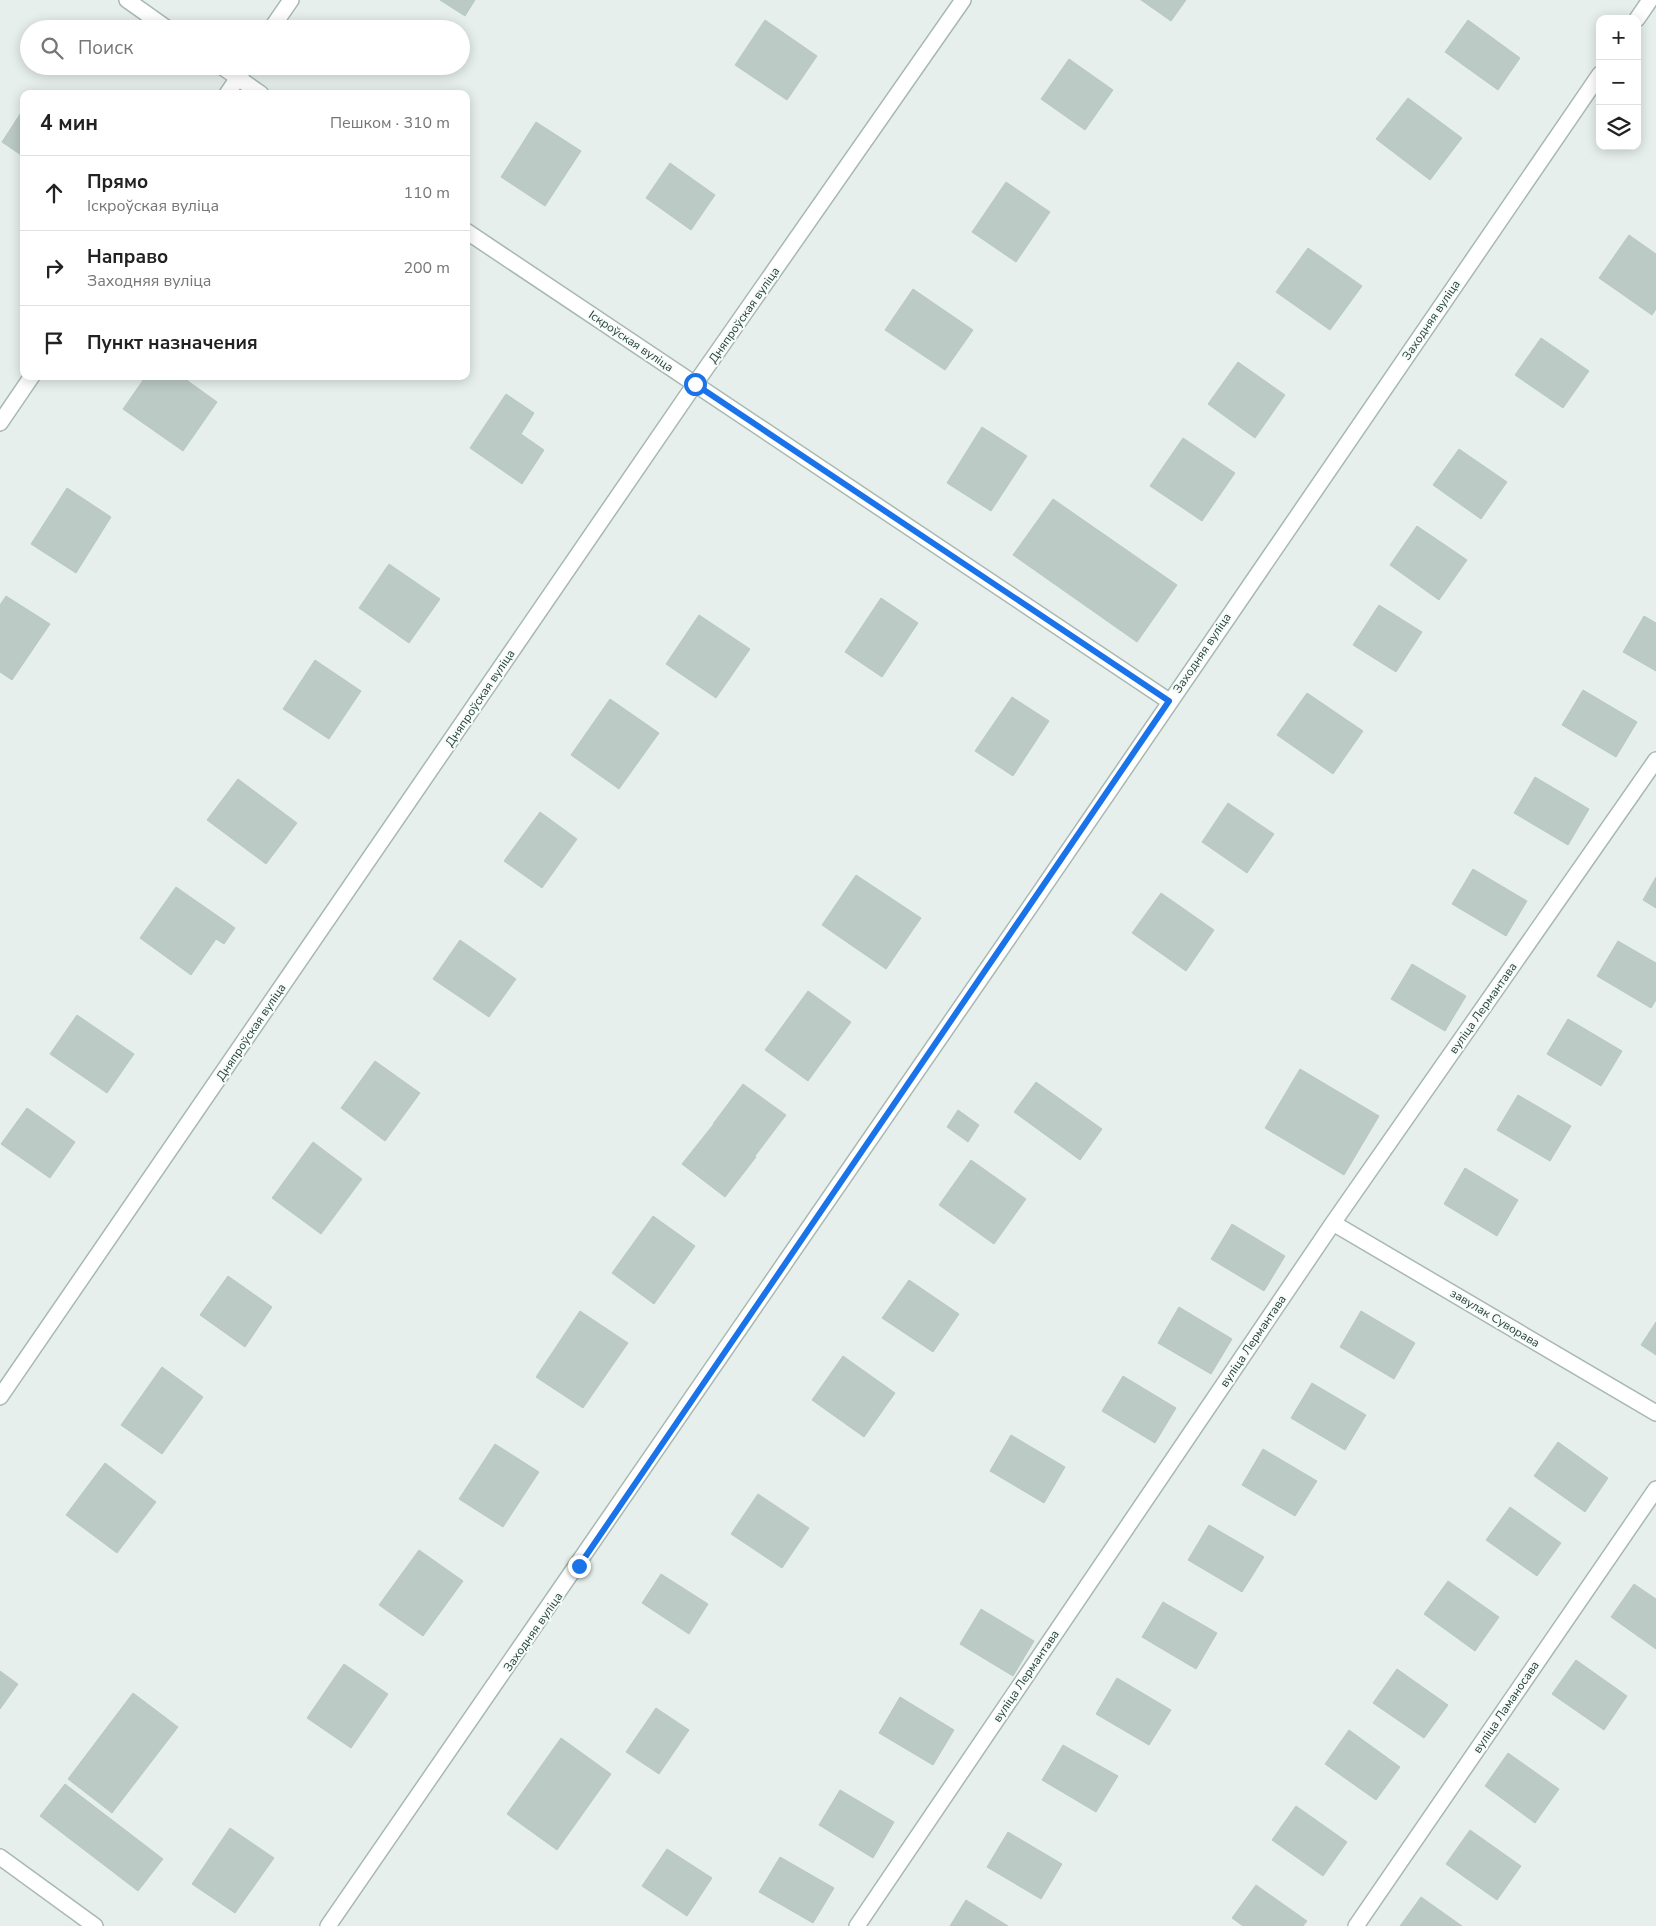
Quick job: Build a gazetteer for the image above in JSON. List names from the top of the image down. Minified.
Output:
{"streets":{"street":["Дняпроўская вуліца","Заходняя вуліца","Іскроўская вуліца","вуліца Лермантава","завулак Суворава","вуліца Ламаносава"]},"crossings":[["Дняпроўская вуліца","Іскроўская вуліца"],["Заходняя вуліца","Іскроўская вуліца"],["вуліца Лермантава","завулак Суворава"]],"page":{"map_buttons":["+","−"],"search":"Поиск","heading":["4 мин","Пешком · 310 m"],"list":[["Прямо","Іскроўская вуліца","110 m"],["Направо","Заходняя вуліца","200 m"],"Пункт назначения"]}}
